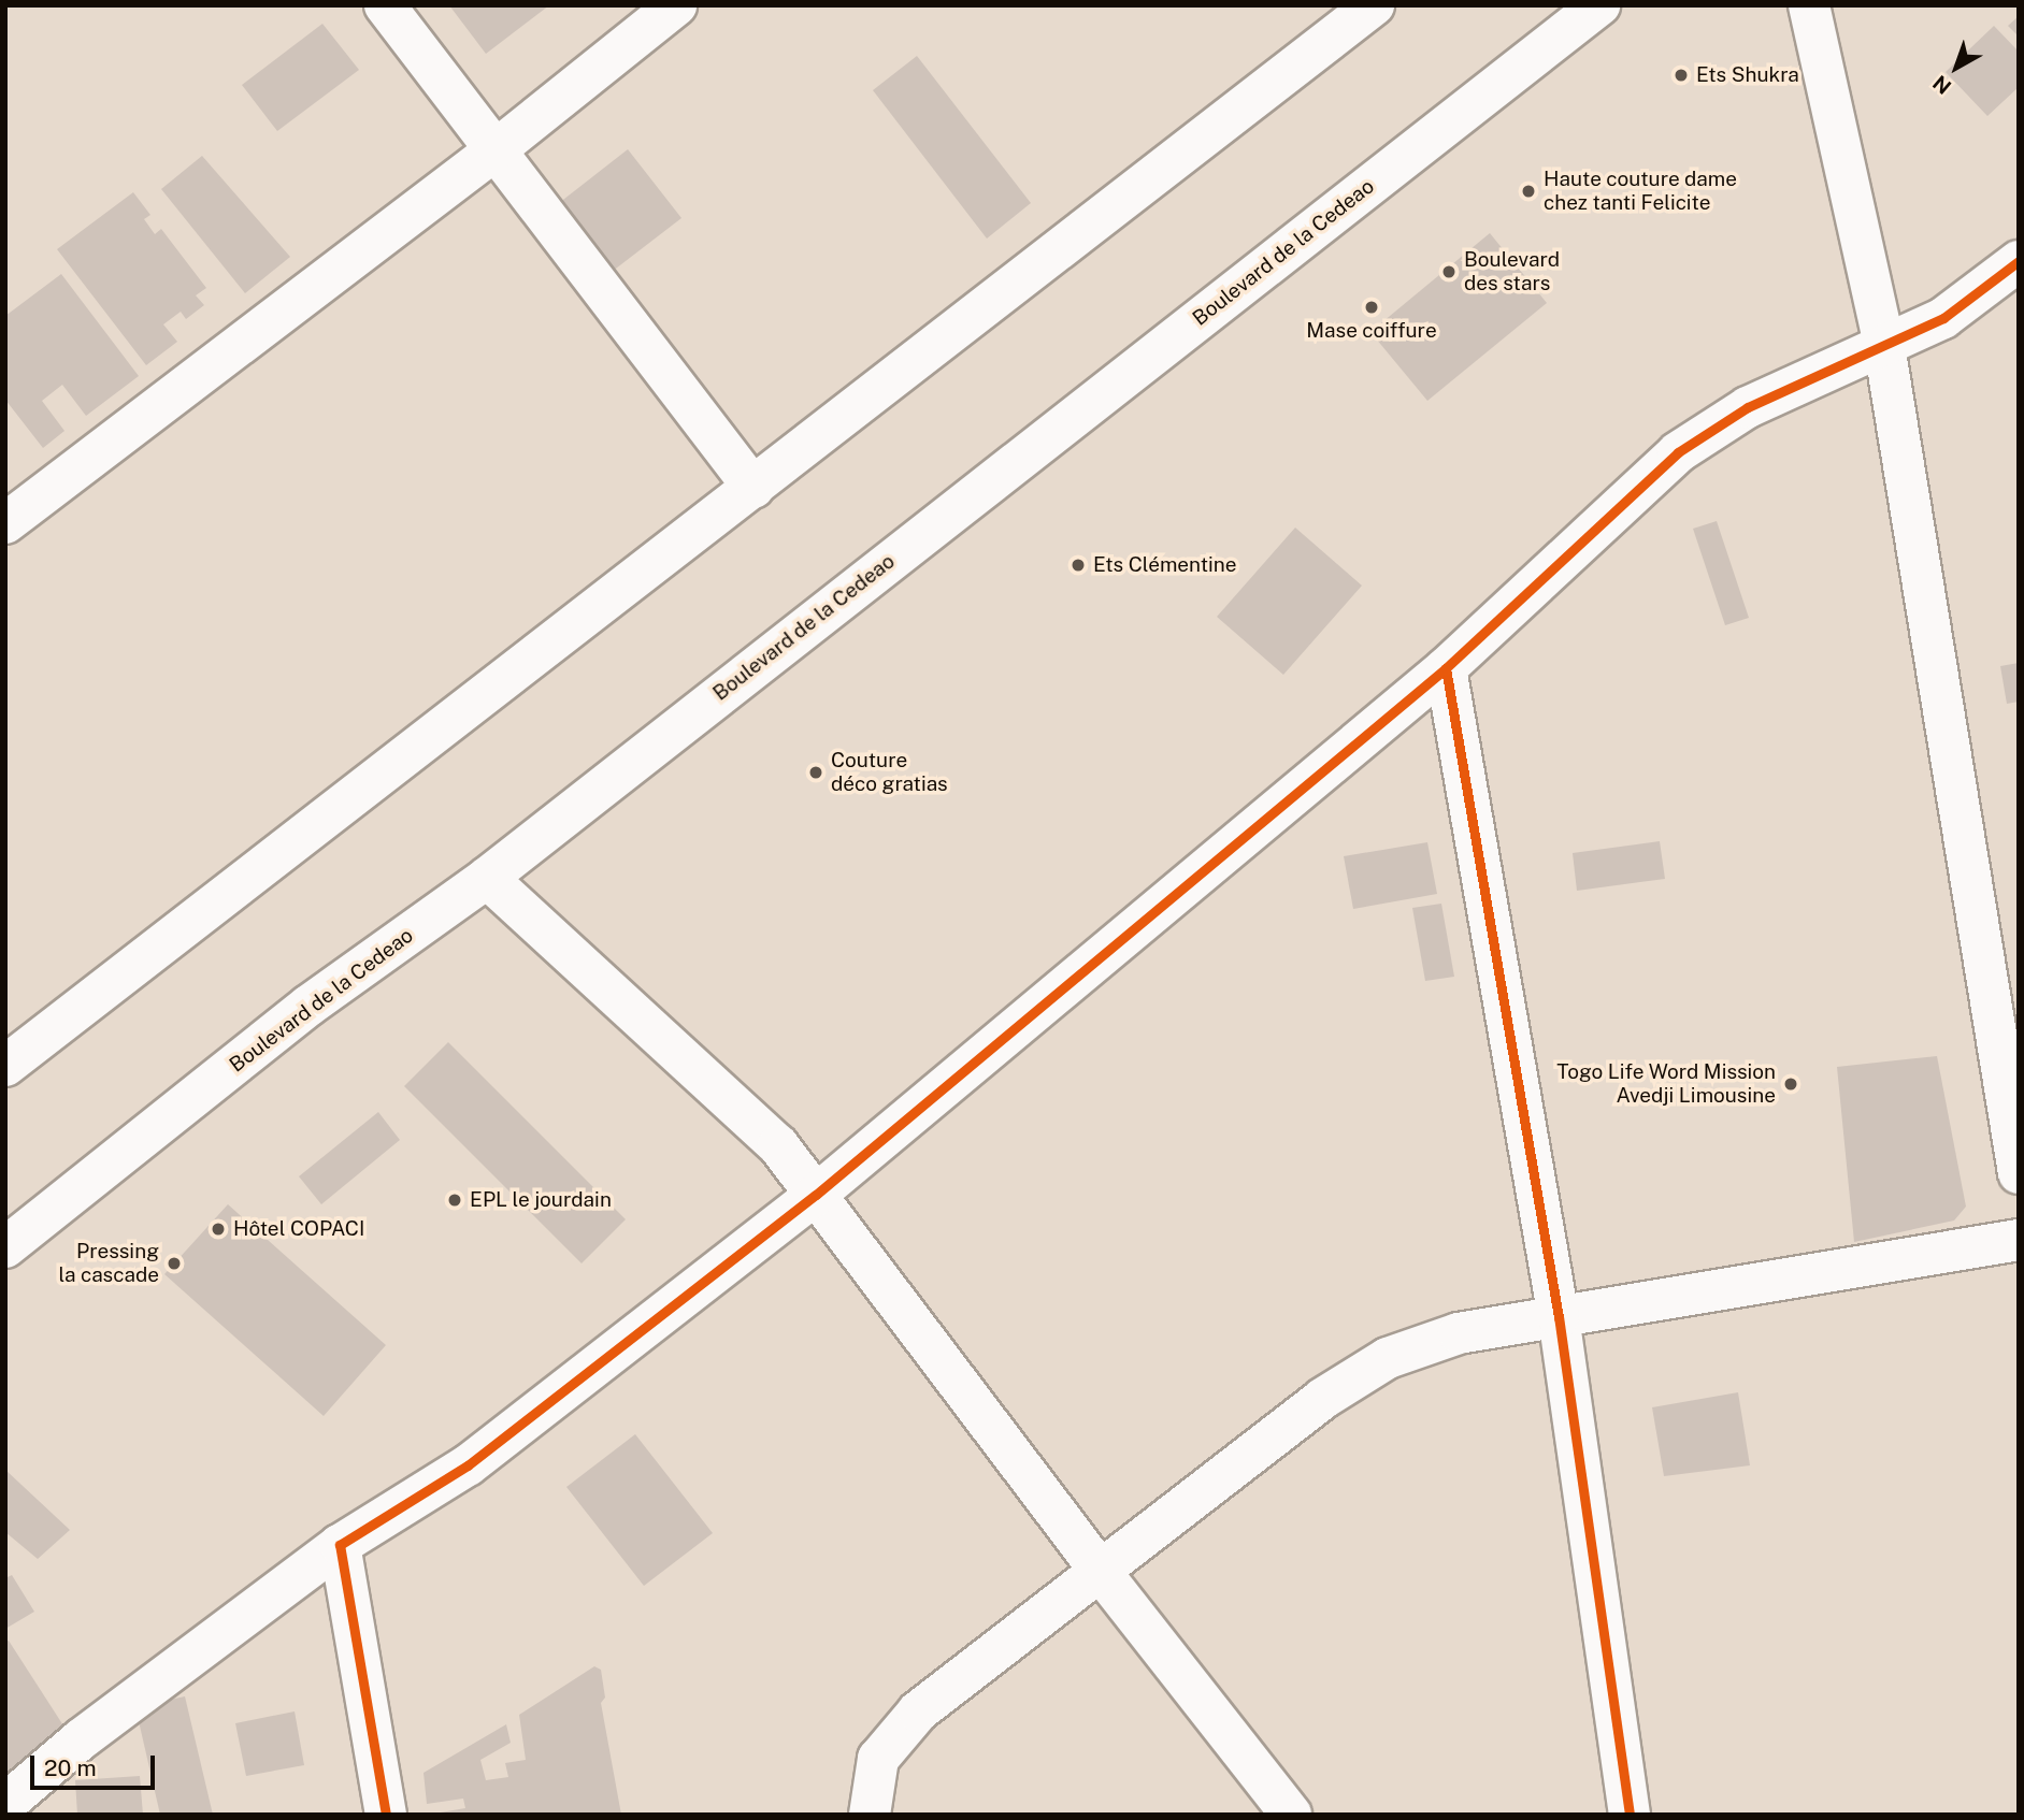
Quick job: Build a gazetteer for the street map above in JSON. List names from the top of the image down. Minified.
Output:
{"streets":{"street":["Boulevard de la Cedeao"]},"places":["Ets Shukra","Haute couture dame chez tanti Felicite","Boulevard des stars","Mase coiffure","Ets Clémentine","Couture déco gratias","Togo Life Word Mission Avedji Limousine","EPL le jourdain","Hôtel COPACI","Pressing la cascade"],"scale_bar":"20 m","north":"bottom left"}
